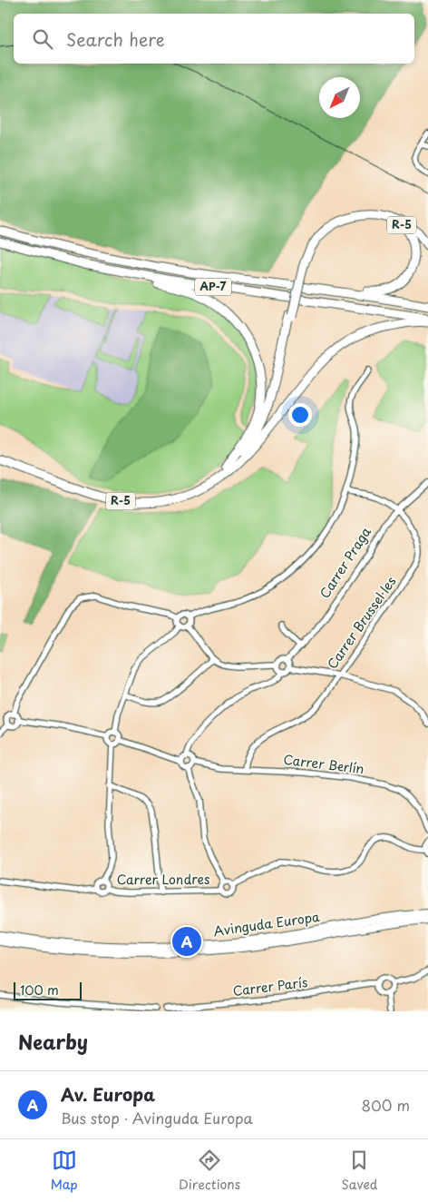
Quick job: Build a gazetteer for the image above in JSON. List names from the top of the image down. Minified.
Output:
{"streets":{"highway":["R-5","AP-7"],"main road":["Avinguda Europa"],"street":["Carrer Praga","Carrer Brussel·les","Carrer Berlín","Carrer Londres","Carrer París"]},"crossings":[["R-5","AP-7"],["Carrer Praga","Carrer Brussel·les"],["Carrer Brussel·les","Carrer Berlín"]],"scale_bar":"100 m","north":"bottom left","page":{"search":"Search here","pins":"A","scale":"100 m","heading":"Nearby","list":[{"mark":"A","name":"Av. Europa","note":"Bus stop · Avinguda Europa","value":"800 m"}],"nav":["Map","Directions","Saved"]}}
